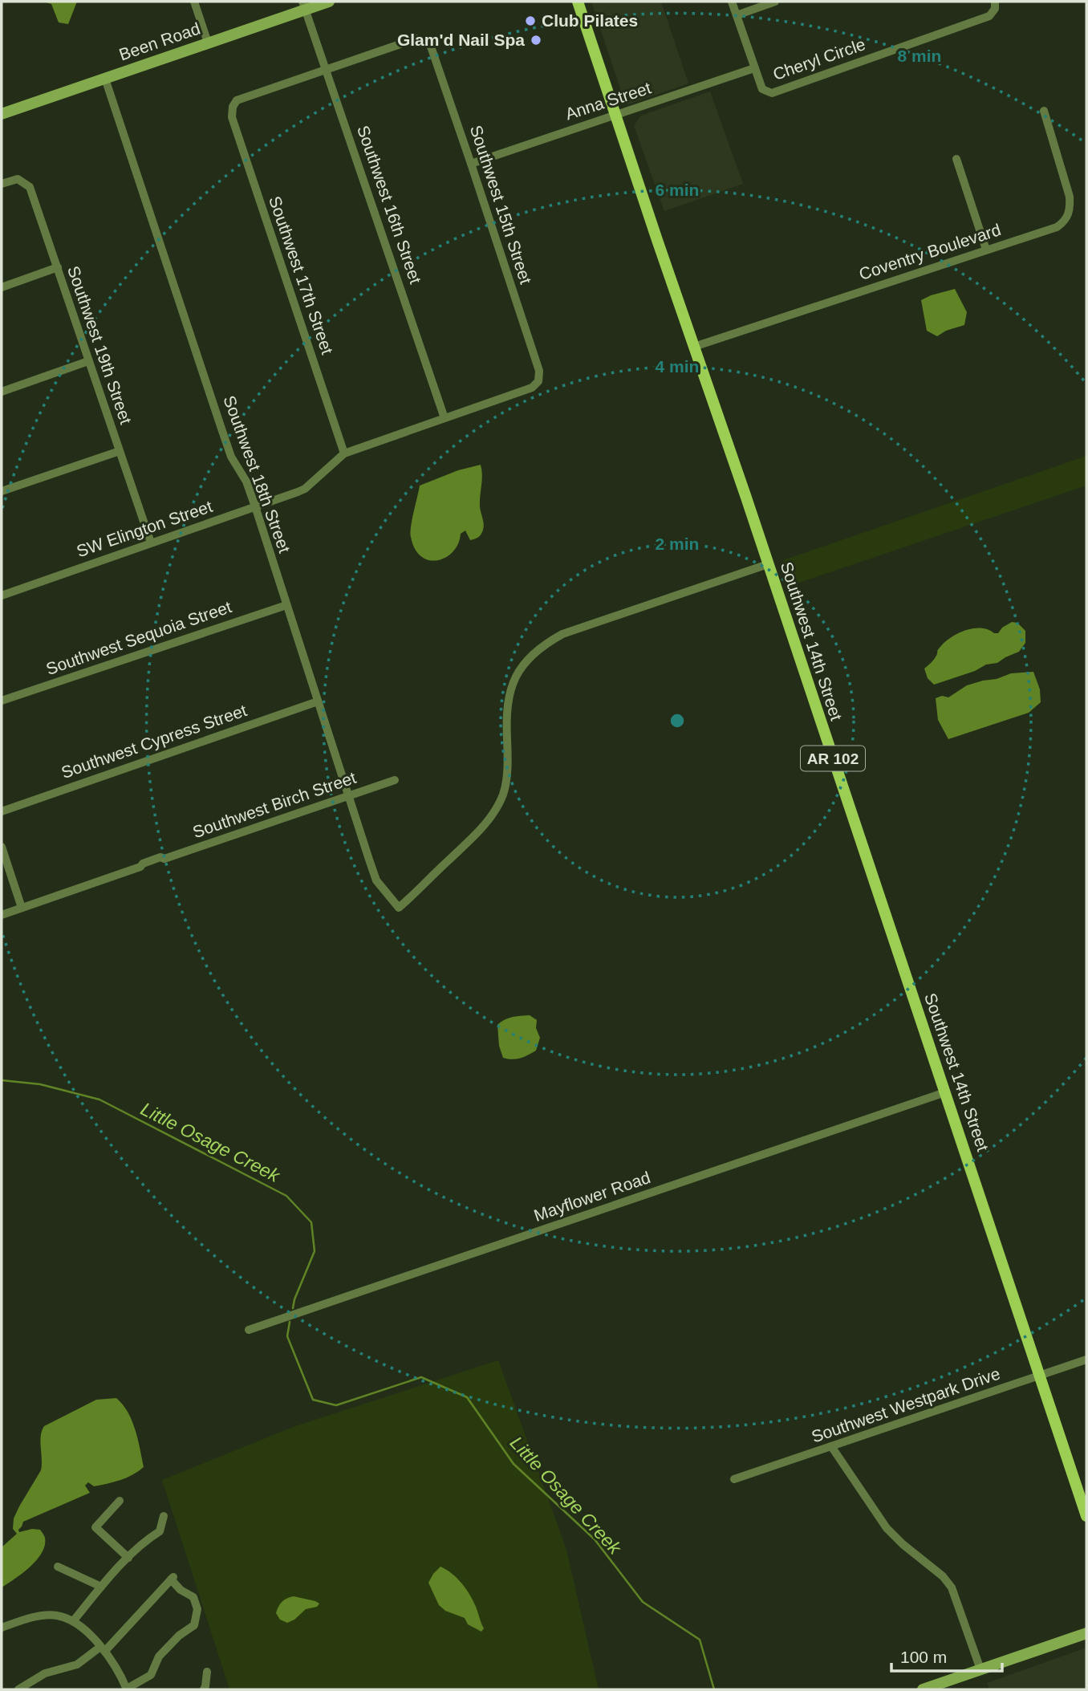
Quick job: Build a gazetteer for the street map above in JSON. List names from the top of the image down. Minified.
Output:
{"streets":{"main road":["Southwest 14th Street","AR 102"],"street":["Been Road","Cheryl Circle","Anna Street","Southwest 16th Street","Southwest 15th Street","Coventry Boulevard","Southwest 17th Street","Southwest 19th Street","Southwest 18th Street","SW Elington Street","Southwest Sequoia Street","Southwest Cypress Street","Southwest Birch Street","Mayflower Road","Southwest Westpark Drive"]},"crossings":[["Been Road","Southwest 16th Street"],["Been Road","Southwest 18th Street"],["Cheryl Circle","Anna Street"],["Anna Street","Southwest 15th Street"],["Anna Street","Southwest 14th Street"],["Southwest 16th Street","Southwest 15th Street"],["Southwest 16th Street","Southwest 17th Street"],["Southwest 15th Street","Southwest 17th Street"],["Coventry Boulevard","Southwest 14th Street"],["Southwest 17th Street","SW Elington Street"],["Southwest 19th Street","SW Elington Street"],["Southwest 18th Street","SW Elington Street"],["Southwest 18th Street","Southwest Sequoia Street"],["Southwest 18th Street","Southwest 14th Street"],["Southwest 18th Street","Southwest Cypress Street"],["Southwest 18th Street","Southwest Birch Street"],["Southwest 14th Street","Mayflower Road"],["Southwest 14th Street","Southwest Westpark Drive"]],"water":["Little Osage Creek"],"places":["Club Pilates","Glam'd Nail Spa"],"scale_bar":"100 m","rings":["8 min","6 min","4 min","2 min"]}
